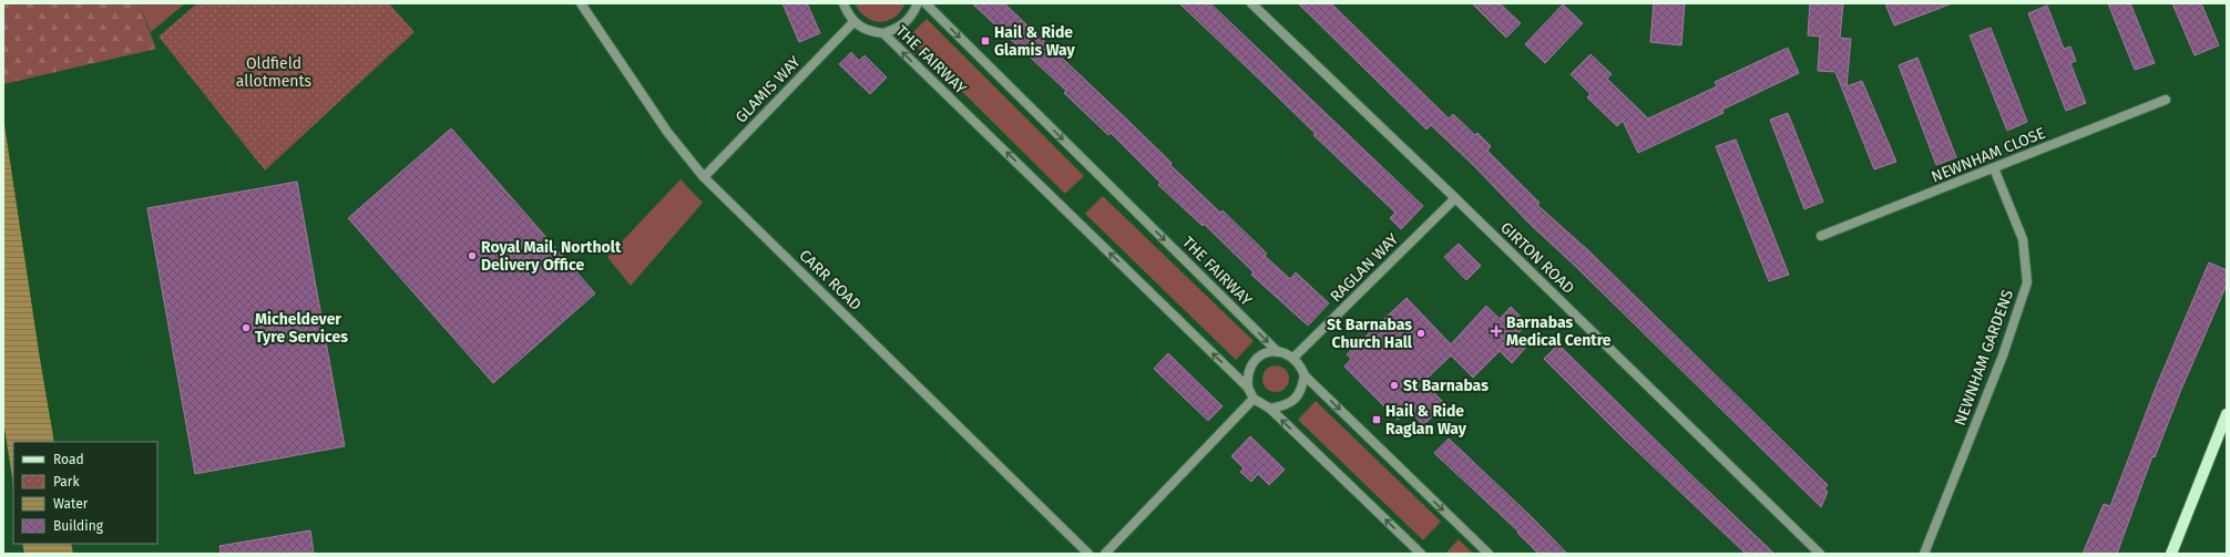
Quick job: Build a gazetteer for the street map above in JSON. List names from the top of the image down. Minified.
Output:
{"streets":{"street":["THE FAIRWAY","GLAMIS WAY","NEWNHAM CLOSE","GIRTON ROAD","RAGLAN WAY","CARR ROAD","NEWNHAM GARDENS"]},"crossings":[["THE FAIRWAY","GLAMIS WAY"],["THE FAIRWAY","RAGLAN WAY"],["GLAMIS WAY","CARR ROAD"],["NEWNHAM CLOSE","NEWNHAM GARDENS"],["GIRTON ROAD","RAGLAN WAY"]],"parks":["Oldfield allotments"],"places":{"transit":["Hail & Ride Glamis Way","Hail & Ride Raglan Way"],"other":["Royal Mail, Northolt Delivery Office","Micheldever Tyre Services","St Barnabas Church Hall","St Barnabas"],"health":["Barnabas Medical Centre"]},"legend":["Road","Park","Water","Building"]}
